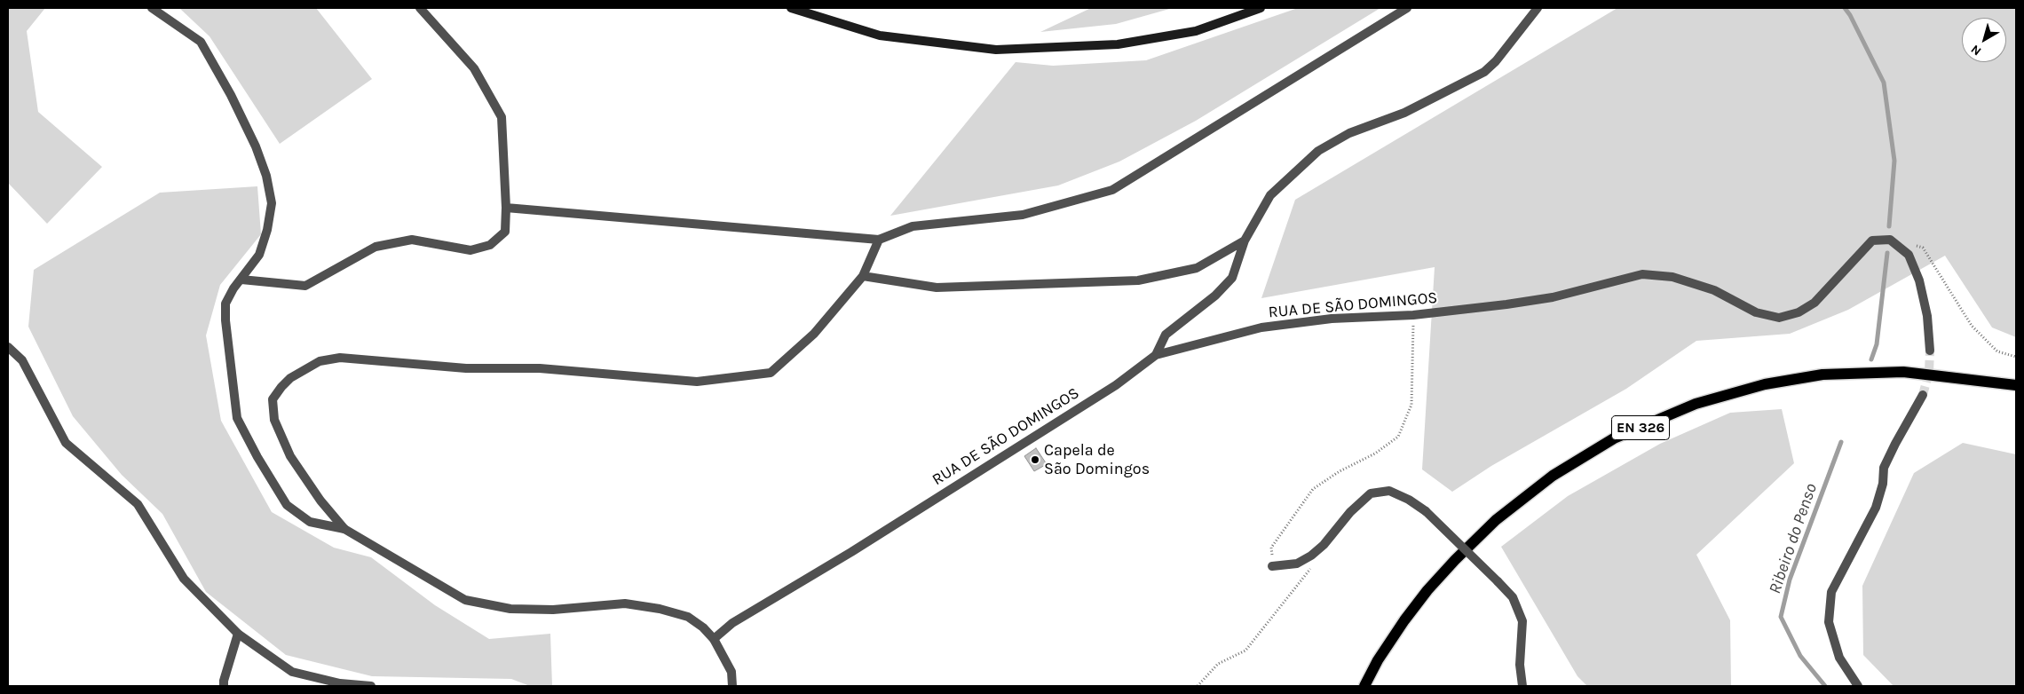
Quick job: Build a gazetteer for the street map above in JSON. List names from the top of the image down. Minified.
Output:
{"streets":{"main road":["EN 326"],"street":["RUA DE SÃO DOMINGOS"]},"water":["Ribeiro do Penso"],"places":["Capela de São Domingos"],"north":"bottom left"}
